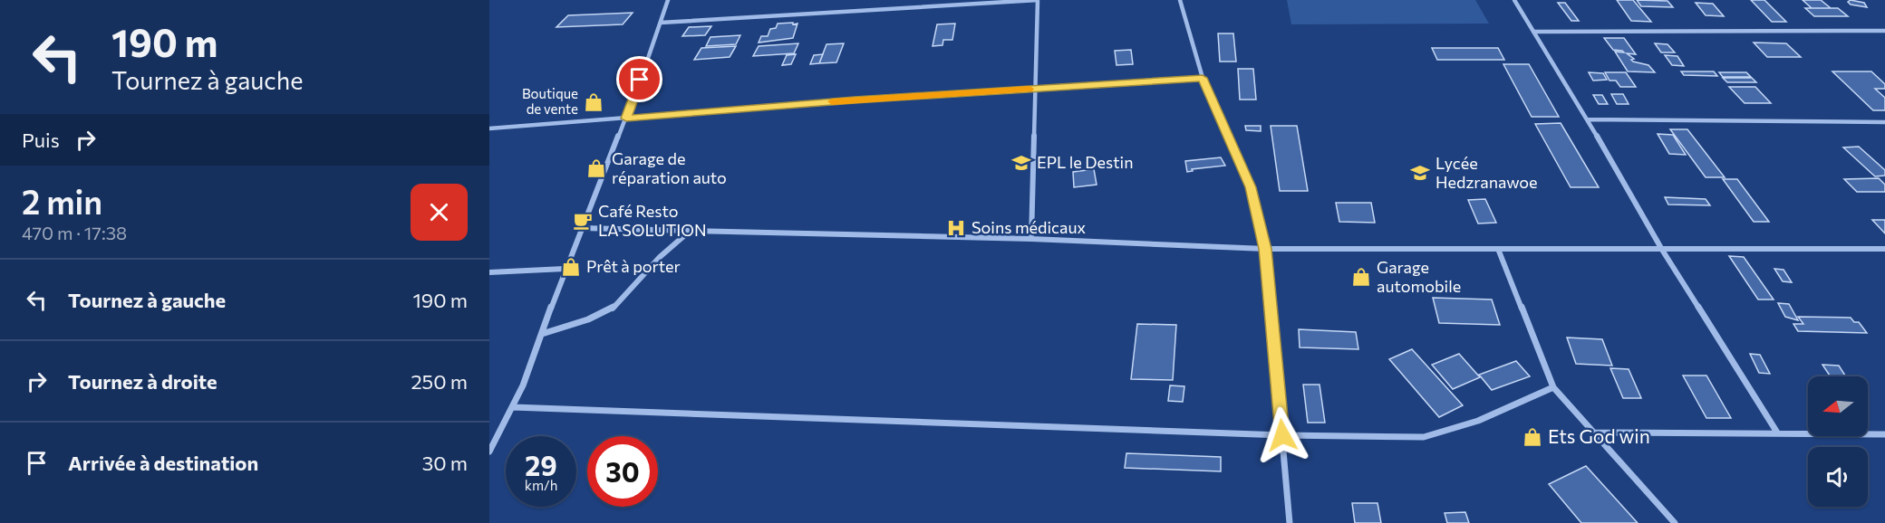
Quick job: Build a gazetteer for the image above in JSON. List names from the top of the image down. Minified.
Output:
{"places":{"shop":["Boutique de vente","Garage de réparation auto","Prêt à porter","Garage automobile","Ets God win"],"school or university":["EPL le Destin","Lycée Hedzranawoe"],"cafe":["Café Resto LA SOLUTION"],"hospital":["Soins médicaux"]},"north":"left","page":{"turn":["190 m","Tournez à gauche"],"then":"Puis","heading":["2 min","470 m · 17:38"],"list":[{"name":"Tournez à gauche","value":"190 m"},{"name":"Tournez à droite","value":"250 m"},{"name":"Arrivée à destination","value":"30 m"}],"speed":"29 km/h","limit":"30"}}
